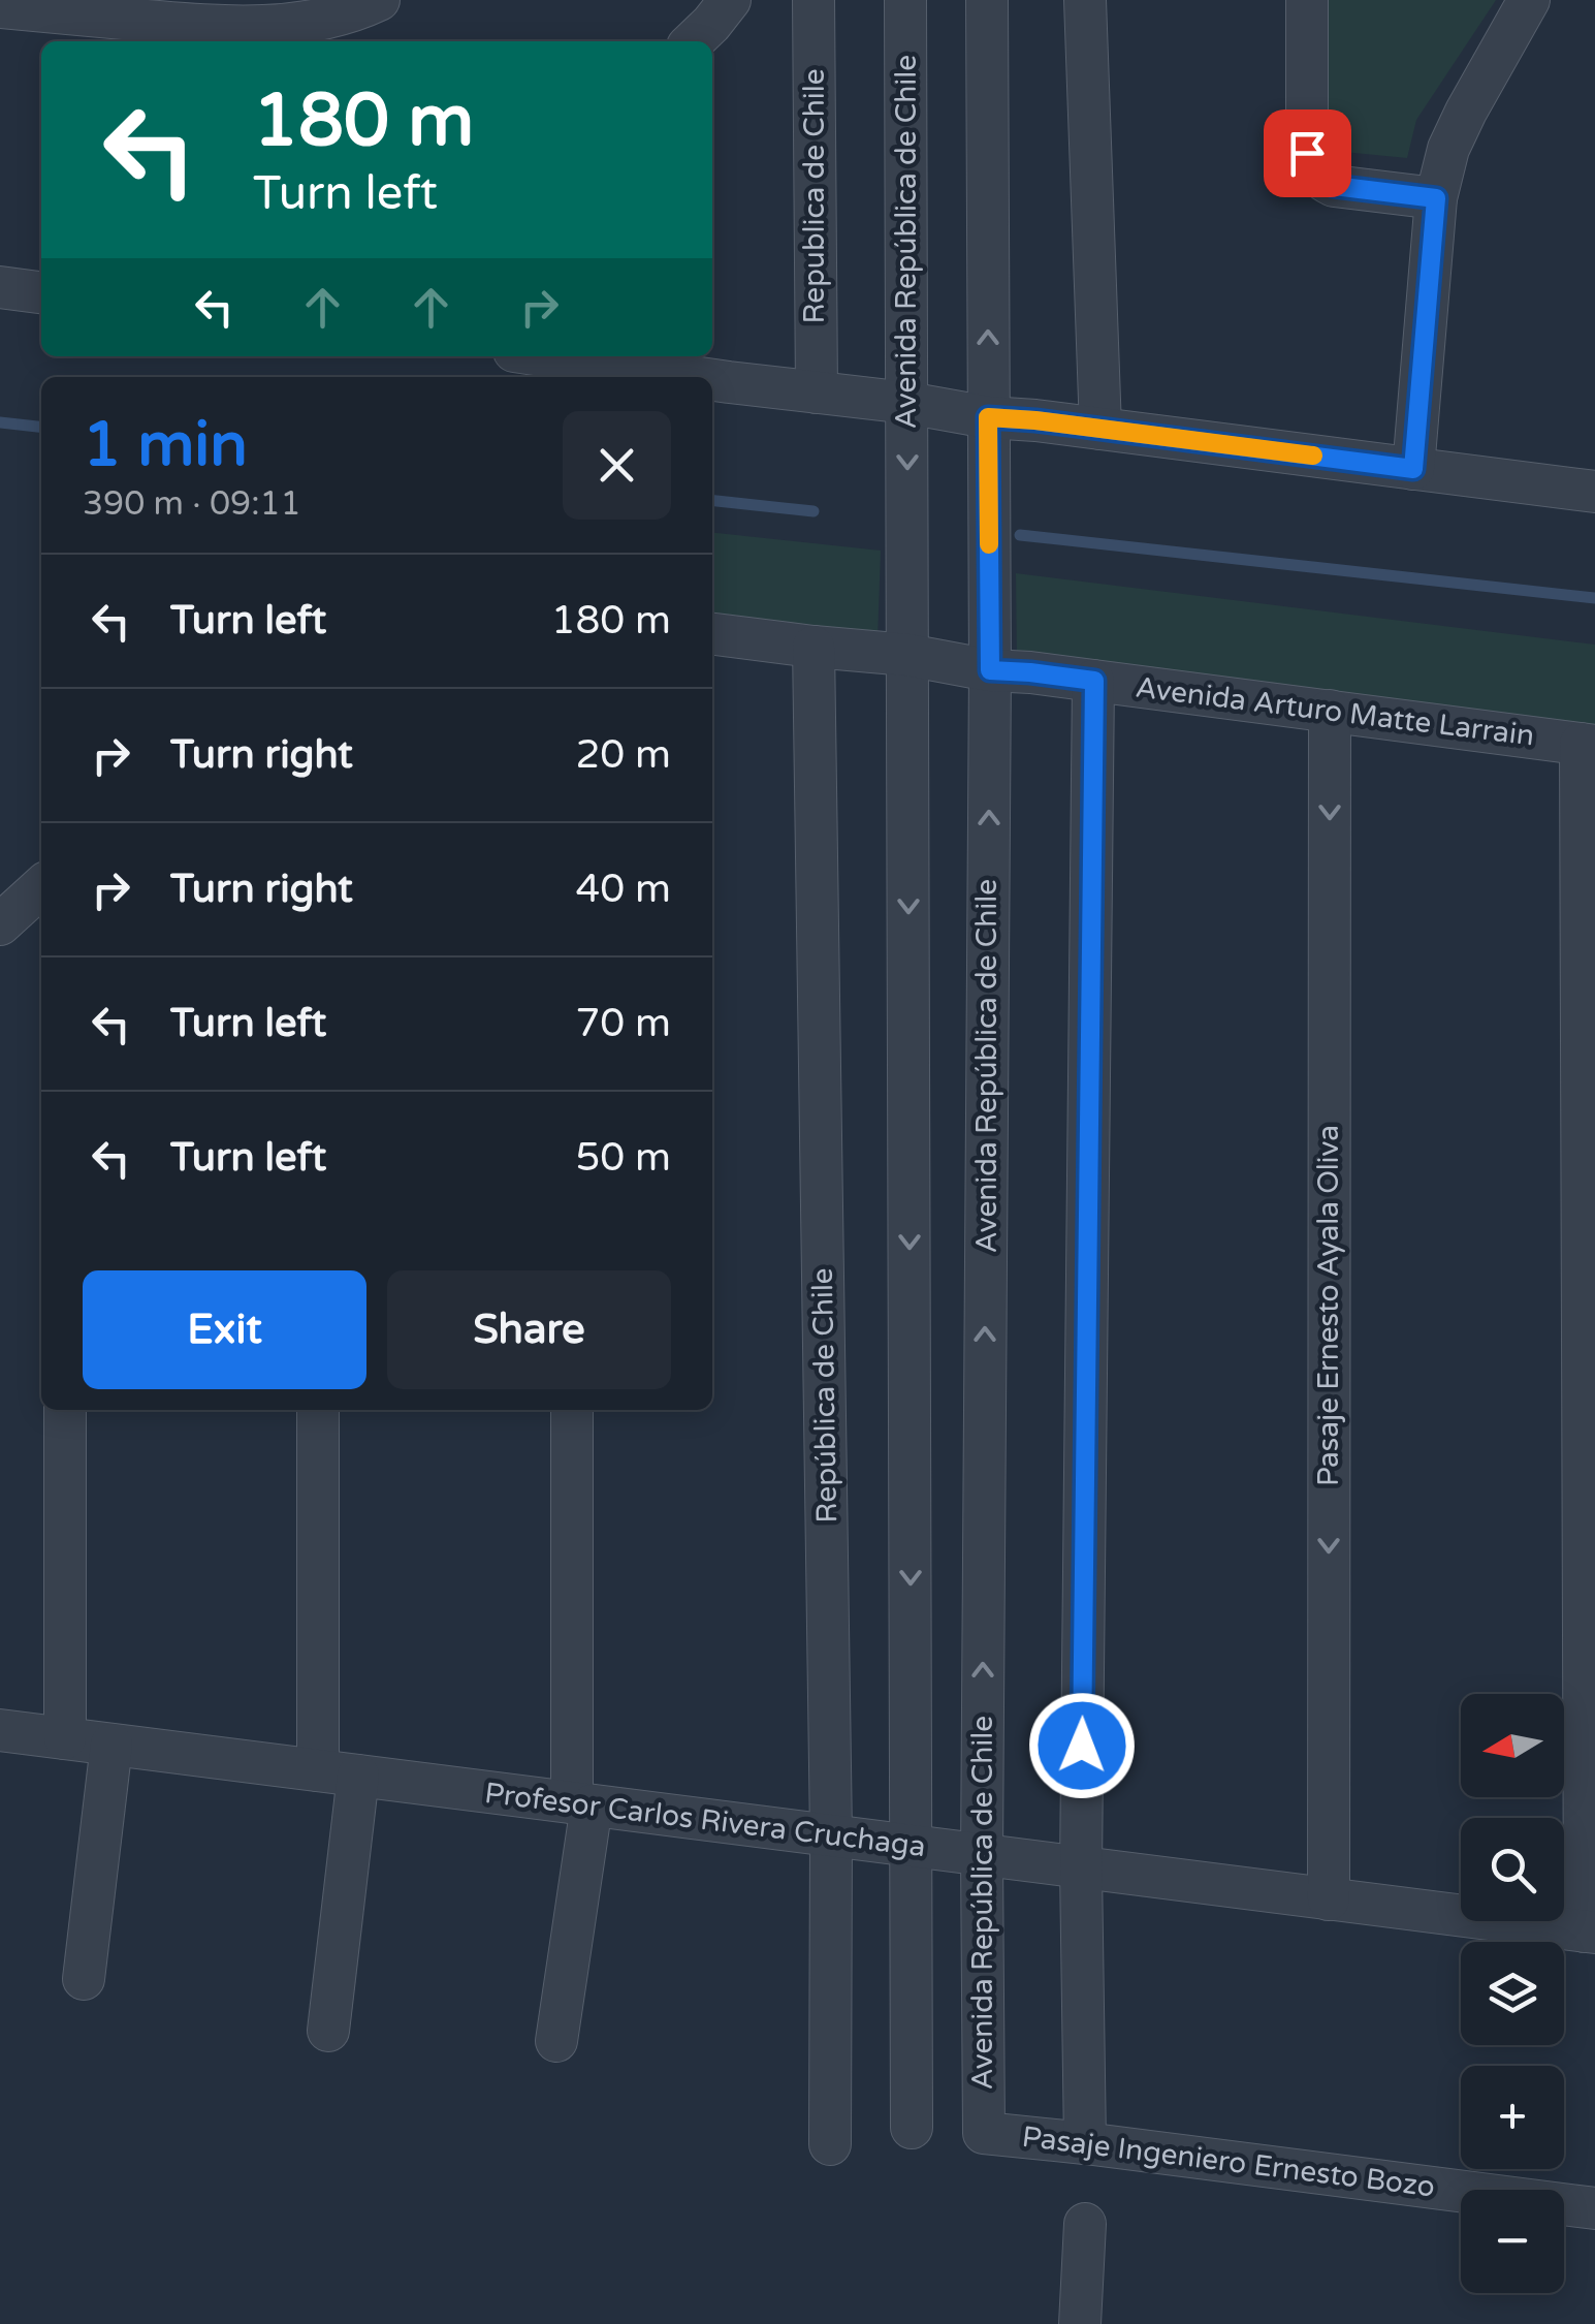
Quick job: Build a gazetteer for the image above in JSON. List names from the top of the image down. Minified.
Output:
{"streets":{"street":["Republica de Chile","Avenida República de Chile","Avenida Arturo Matte Larrain","Pasaje Ernesto Ayala Oliva","República de Chile","Profesor Carlos Rivera Cruchaga","Pasaje Ingeniero Ernesto Bozo"]},"crossings":[["Avenida República de Chile","Avenida Arturo Matte Larrain"],["Avenida República de Chile","Profesor Carlos Rivera Cruchaga"],["Avenida República de Chile","Pasaje Ingeniero Ernesto Bozo"],["Avenida Arturo Matte Larrain","Pasaje Ernesto Ayala Oliva"],["Avenida Arturo Matte Larrain","República de Chile"],["Pasaje Ernesto Ayala Oliva","Profesor Carlos Rivera Cruchaga"],["República de Chile","Profesor Carlos Rivera Cruchaga"]],"north":"left","page":{"turn":["180 m","Turn left"],"heading":["1 min","390 m · 09:11"],"list":[{"name":"Turn left","value":"180 m"},{"name":"Turn right","value":"20 m"},{"name":"Turn right","value":"40 m"},{"name":"Turn left","value":"70 m"},{"name":"Turn left","value":"50 m"}],"buttons":["Exit","Share"],"map_buttons":["+","−"]}}
